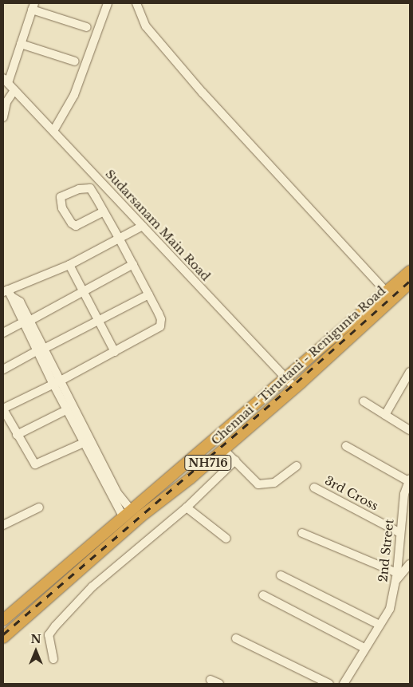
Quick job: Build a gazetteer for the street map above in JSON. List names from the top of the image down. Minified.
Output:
{"streets":{"highway":["Chennai - Tiruttani - Renigunta Road","NH716"],"street":["Sudarsanam Main Road","3rd Cross","2nd Street"]},"crossings":[["Sudarsanam Main Road","Chennai - Tiruttani - Renigunta Road"],["3rd Cross","2nd Street"]],"north":"top"}
